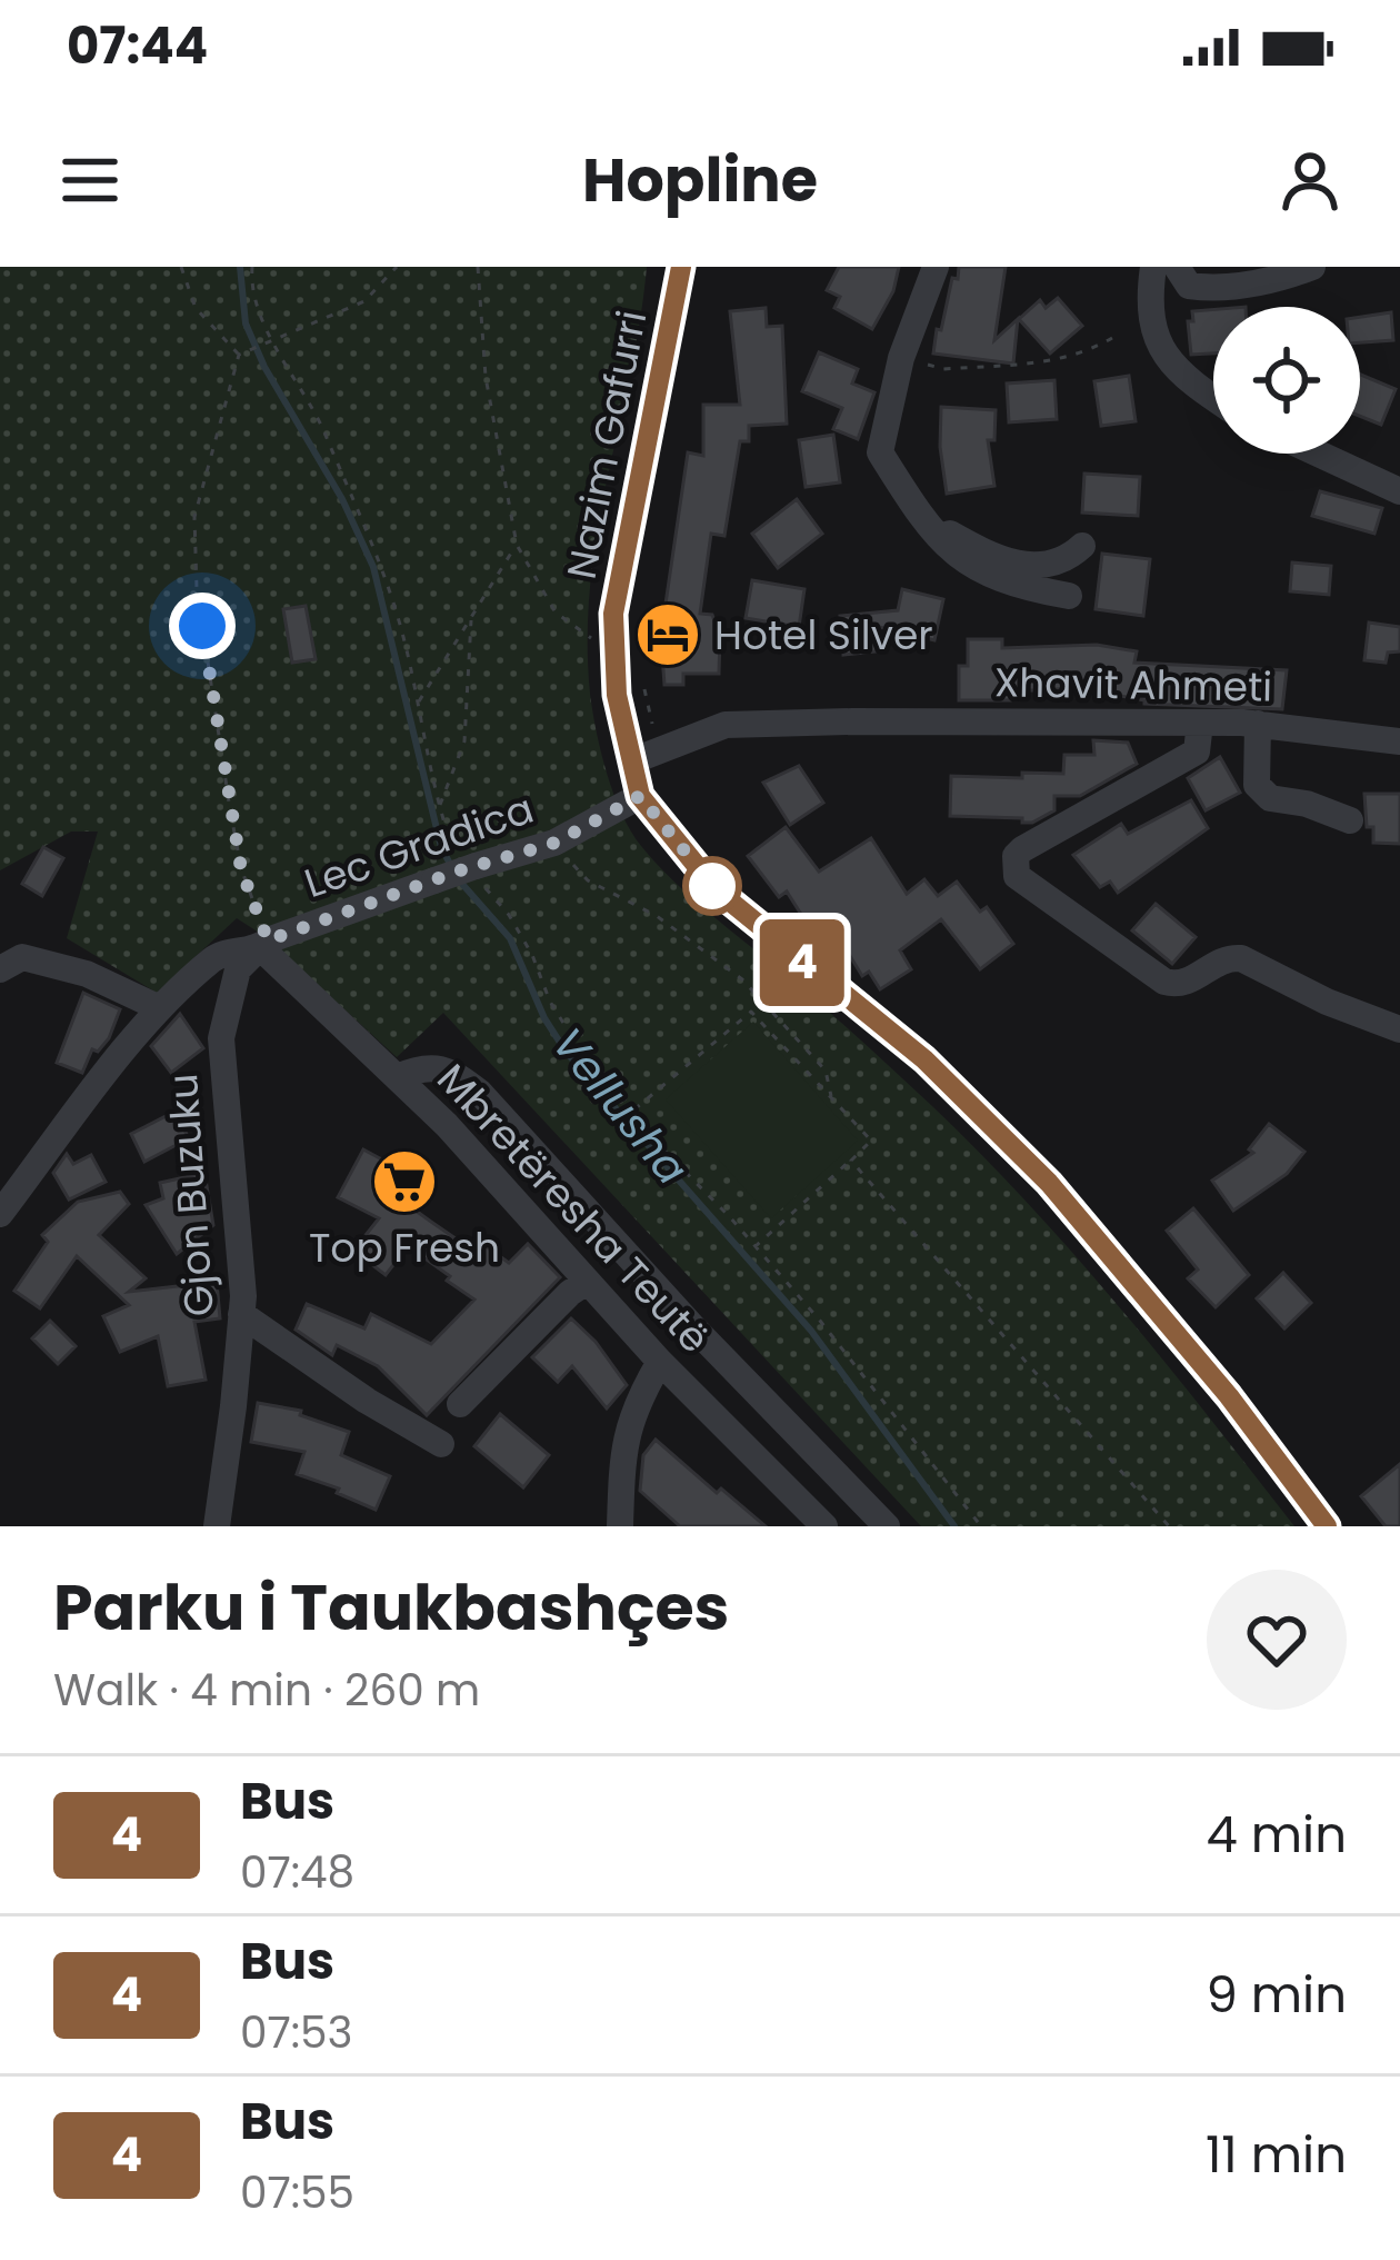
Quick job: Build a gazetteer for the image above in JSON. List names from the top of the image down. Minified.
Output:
{"streets":{"street":["Nazim Gafurri","Xhavit Ahmeti","Lec Gradica","Gjon Buzuku","Mbretëresha Teutë"]},"crossings":[["Nazim Gafurri","Xhavit Ahmeti"],["Nazim Gafurri","Lec Gradica"],["Lec Gradica","Gjon Buzuku"],["Lec Gradica","Mbretëresha Teutë"],["Gjon Buzuku","Mbretëresha Teutë"]],"water":["Vellusha"],"places":{"hotel":["Hotel Silver"],"supermarket":["Top Fresh"]},"lines":["bus line 4"],"page":{"status":"07:44","header":"Hopline","on_map":"4","heading":["Parku i Taukbashçes","Walk · 4 min · 260 m"],"list":[{"mark":"4","name":"Bus","note":"07:48","value":"4 min"},{"mark":"4","name":"Bus","note":"07:53","value":"9 min"},{"mark":"4","name":"Bus","note":"07:55","value":"11 min"}]}}
